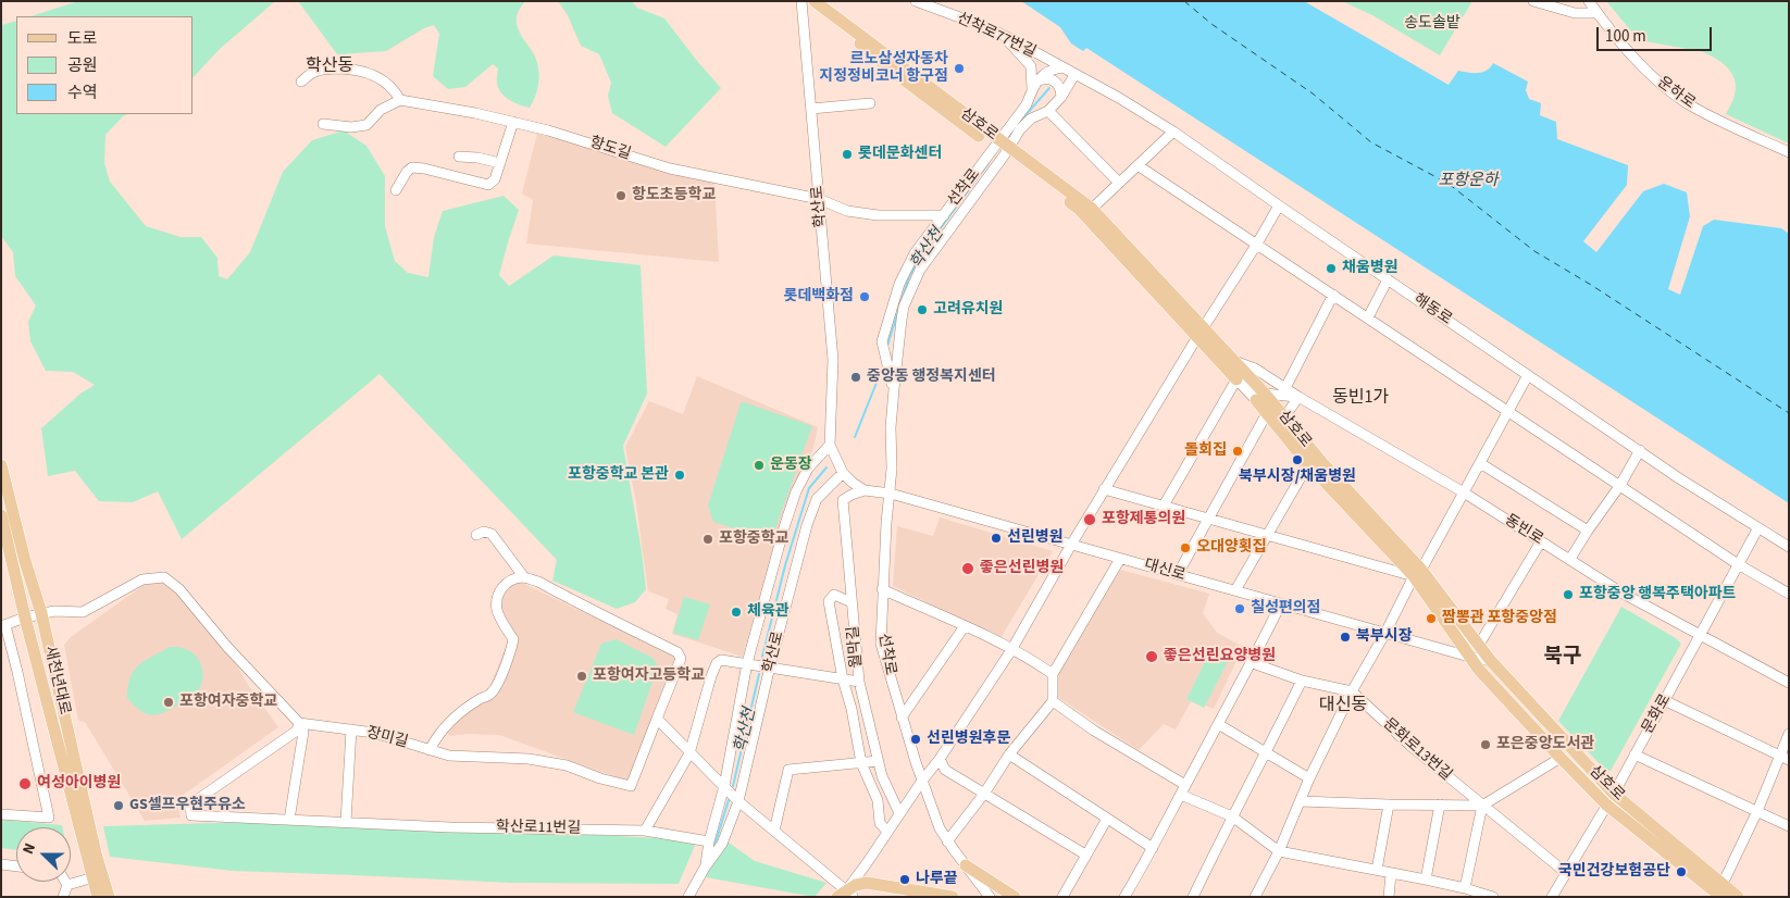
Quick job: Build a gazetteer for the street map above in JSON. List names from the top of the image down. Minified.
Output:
{"streets":{"main road":["삼호로","새천년대로"],"street":["선착로77번길","운하로","항도길","선착로","학산로","해동로","동빈로","대신로","월막길","문화로","장미길","문화로13번길","학산로11번길"]},"crossings":[["선착로77번길","선착로"],["선착로77번길","해동로"],["삼호로","선착로"],["삼호로","동빈로"],["삼호로","대신로"],["삼호로","문화로"],["항도길","선착로"],["항도길","학산로"],["선착로","해동로"],["선착로","대신로"],["학산로","대신로"],["학산로","학산로11번길"],["해동로","문화로"],["동빈로","문화로"],["대신로","월막길"],["문화로","문화로13번길"],["장미길","학산로11번길"]],"districts":["학산동","동빈1가","북구","대신동"],"water":["포항운하","학산천"],"parks":["송도솔밭"],"places":["르노삼성자동차 지정정비코너 항구점","롯데문화센터","항도초등학교","채움병원","롯데백화점","고려유치원","중앙동 행정복지센터","돌회집","북부시장/채움병원","운동장","포항중학교 본관","포항제통의원","선린병원","포항중학교","오대양횟집","좋은선린병원","포항중앙 행복주택아파트","칠성편의점","체육관","짬뽕관 포항중앙점","북부시장","좋은선린요양병원","포항여자고등학교","포항여자중학교","선린병원후문","포은중앙도서관","여성아이병원","GS셀프우현주유소","국민건강보험공단","나루끝"],"legend":["도로","공원","수역"],"scale_bar":"100 m","north":"left"}
